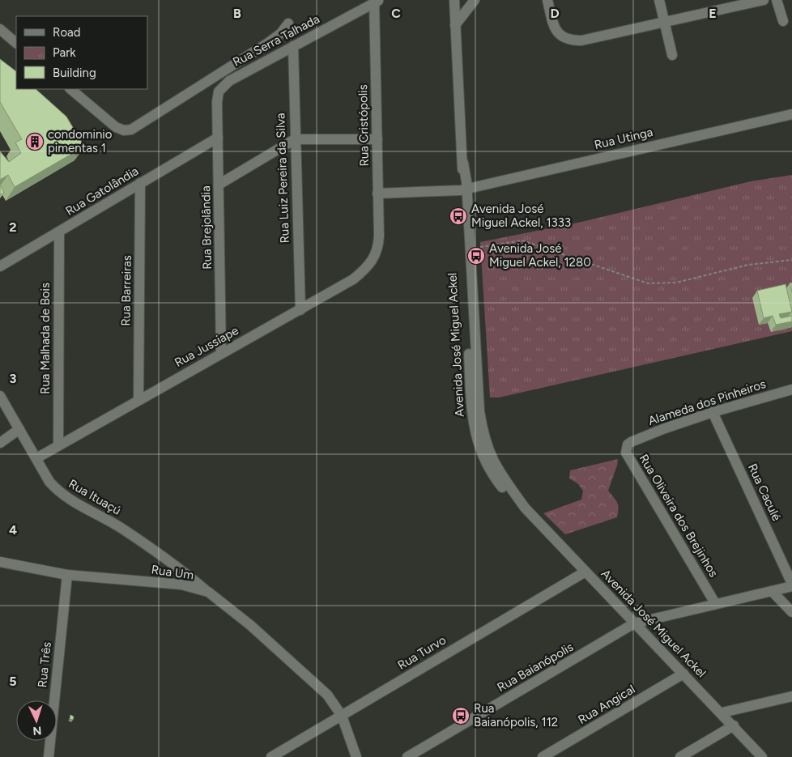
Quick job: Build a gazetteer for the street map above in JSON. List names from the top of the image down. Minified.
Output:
{"streets":{"street":["Rua Serra Talhada","Rua Cristópolis","Rua Utinga","Rua Luiz Pereira da Silva","Rua Gatolândia","Rua Brejolândia","Rua Barreiras","Rua Malhada de Bois","Avenida José Miguel Ackel","Rua Jussiape","Alameda dos Pinheiros","Rua Caculé","Rua Ituaçú","Rua Oliveira dos Brejinhos","Rua Um","Rua Turvo","Rua Três","Rua Baianópolis","Rua Angical"]},"crossings":[["Rua Serra Talhada","Rua Cristópolis"],["Rua Serra Talhada","Rua Luiz Pereira da Silva"],["Rua Serra Talhada","Rua Brejolândia"],["Rua Cristópolis","Rua Utinga"],["Rua Cristópolis","Rua Jussiape"],["Rua Utinga","Avenida José Miguel Ackel"],["Rua Luiz Pereira da Silva","Rua Jussiape"],["Rua Gatolândia","Rua Brejolândia"],["Rua Gatolândia","Rua Barreiras"],["Rua Gatolândia","Rua Malhada de Bois"],["Rua Brejolândia","Rua Jussiape"],["Rua Barreiras","Rua Jussiape"],["Rua Malhada de Bois","Rua Jussiape"],["Avenida José Miguel Ackel","Rua Turvo"],["Avenida José Miguel Ackel","Rua Baianópolis"],["Avenida José Miguel Ackel","Rua Angical"],["Rua Jussiape","Rua Ituaçú"],["Alameda dos Pinheiros","Rua Caculé"],["Alameda dos Pinheiros","Rua Oliveira dos Brejinhos"],["Rua Caculé","Rua Baianópolis"],["Rua Ituaçú","Rua Um"],["Rua Oliveira dos Brejinhos","Rua Baianópolis"],["Rua Um","Rua Turvo"],["Rua Um","Rua Três"]],"places":{"building":["condominio pimentas 1"],"bus stop":["Avenida José Miguel Ackel, 1333","Avenida José Miguel Ackel, 1280","Rua Baianópolis, 112"]},"legend":["Road","Park","Building"],"north":"bottom","grid":{"columns":["B","C","D","E"],"rows":["2","3","4","5"]}}
